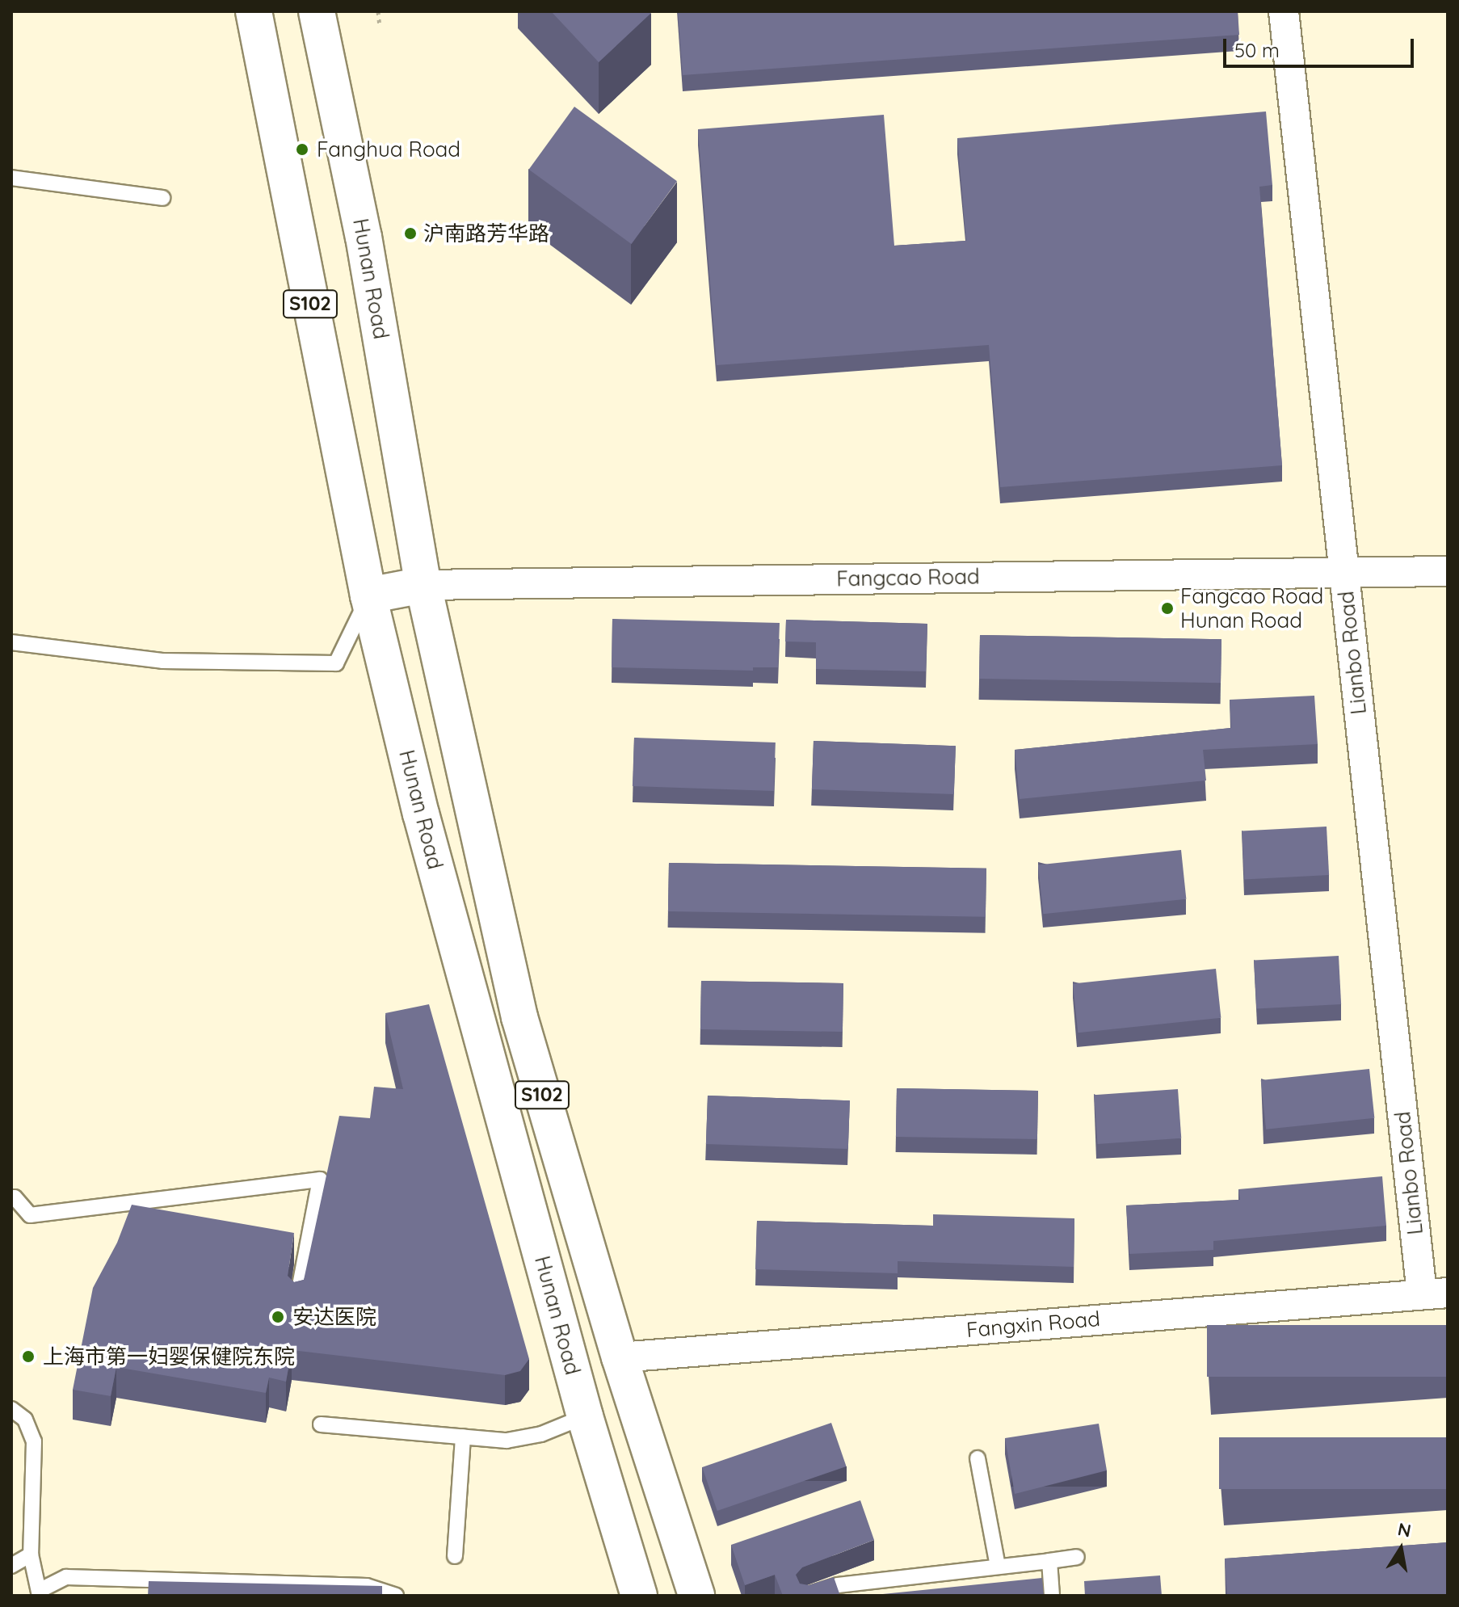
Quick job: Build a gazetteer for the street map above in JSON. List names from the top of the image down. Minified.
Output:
{"streets":{"main road":["Hunan Road","S102","Fangcao Road"],"street":["Lianbo Road","Fangxin Road"]},"crossings":[["Hunan Road","Fangcao Road"],["Hunan Road","Fangxin Road"],["Fangcao Road","Lianbo Road"],["Lianbo Road","Fangxin Road"]],"places":["Fanghua Road","沪南路芳华路","Fangcao Road Hunan Road","安达医院","上海市第一妇婴保健院东院"],"scale_bar":"50 m","north":"top"}
